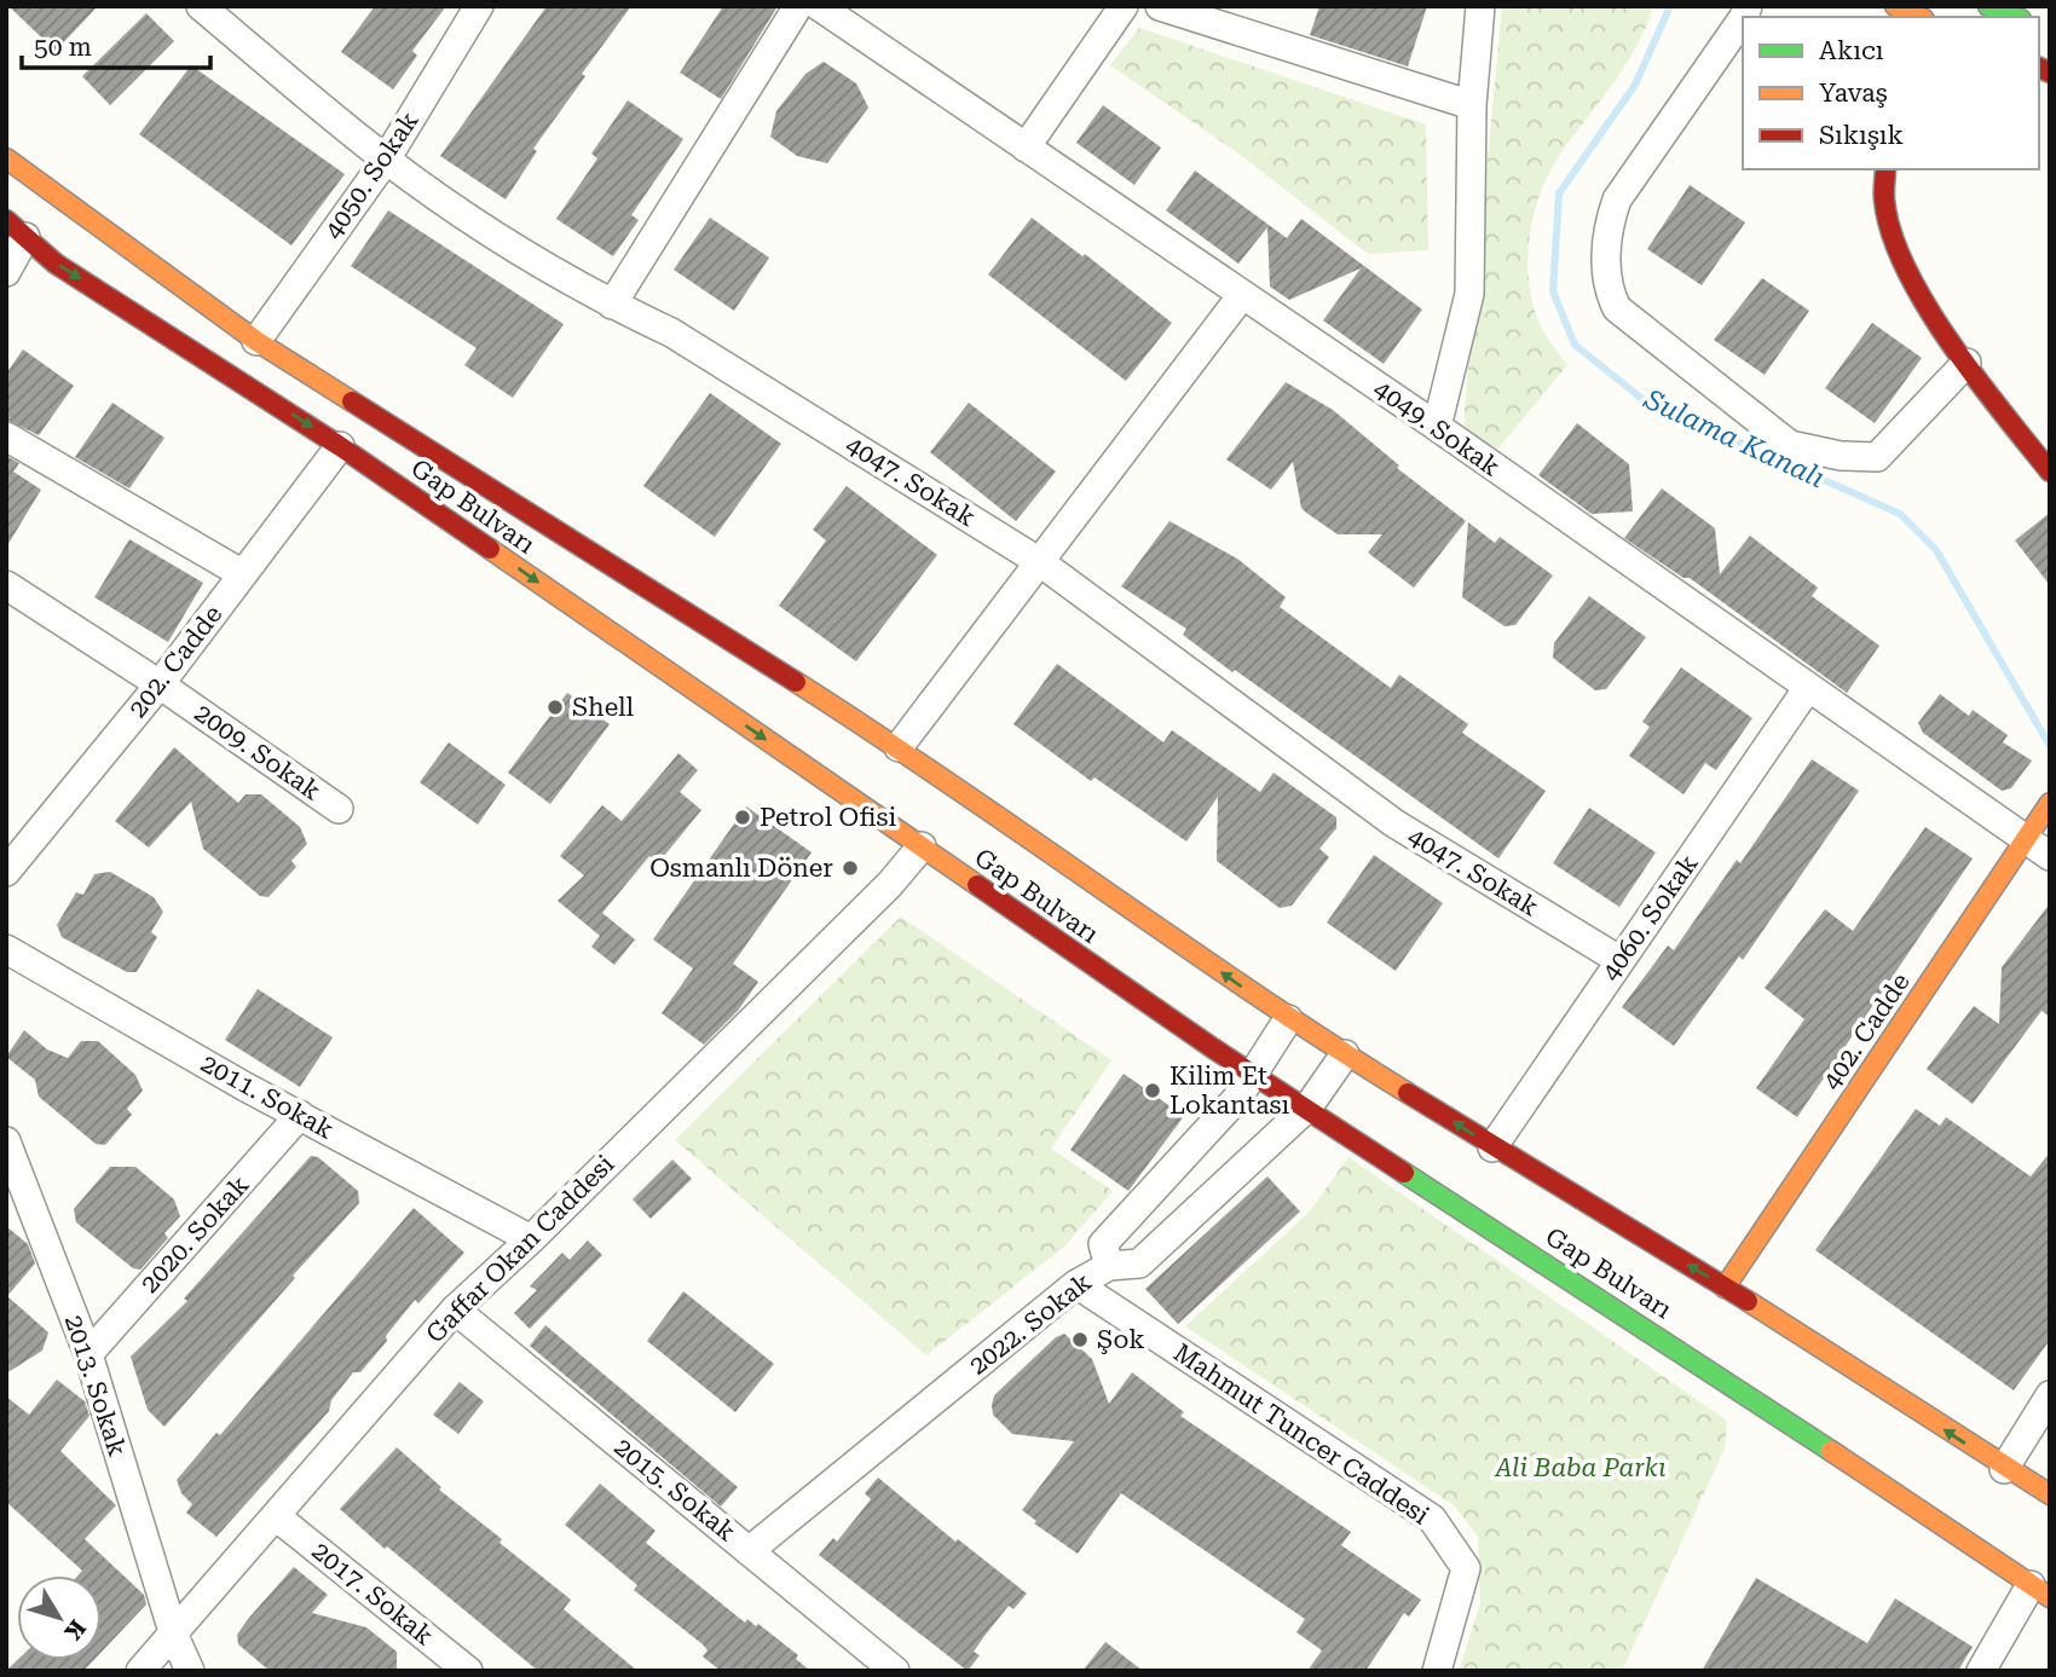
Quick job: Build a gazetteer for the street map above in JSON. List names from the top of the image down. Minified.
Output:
{"streets":{"main road":["Gap Bulvarı","402. Cadde"],"street":["4050. Sokak","4049. Sokak","4047. Sokak","202. Cadde","2009. Sokak","4060. Sokak","2011. Sokak","2020. Sokak","Gaffar Okan Caddesi","2022. Sokak","2013. Sokak","Mahmut Tuncer Caddesi","2015. Sokak","2017. Sokak"]},"crossings":[["4050. Sokak","4047. Sokak"],["4050. Sokak","Gap Bulvarı"],["4049. Sokak","4060. Sokak"],["4049. Sokak","402. Cadde"],["4047. Sokak","4060. Sokak"],["Gap Bulvarı","202. Cadde"],["Gap Bulvarı","4060. Sokak"],["Gap Bulvarı","402. Cadde"],["Gap Bulvarı","Gaffar Okan Caddesi"],["Gap Bulvarı","2022. Sokak"],["202. Cadde","2009. Sokak"],["2011. Sokak","2020. Sokak"],["2011. Sokak","Gaffar Okan Caddesi"],["2020. Sokak","2013. Sokak"],["Gaffar Okan Caddesi","2013. Sokak"],["Gaffar Okan Caddesi","2015. Sokak"],["Gaffar Okan Caddesi","2017. Sokak"],["2022. Sokak","Mahmut Tuncer Caddesi"],["2022. Sokak","2015. Sokak"]],"water":["Sulama Kanalı"],"parks":["Ali Baba Parkı"],"places":["Shell","Petrol Ofisi","Osmanlı Döner","Kilim Et Lokantası","Şok"],"legend":["Akıcı","Yavaş","Sıkışık"],"scale_bar":"50 m","north":"bottom right"}
